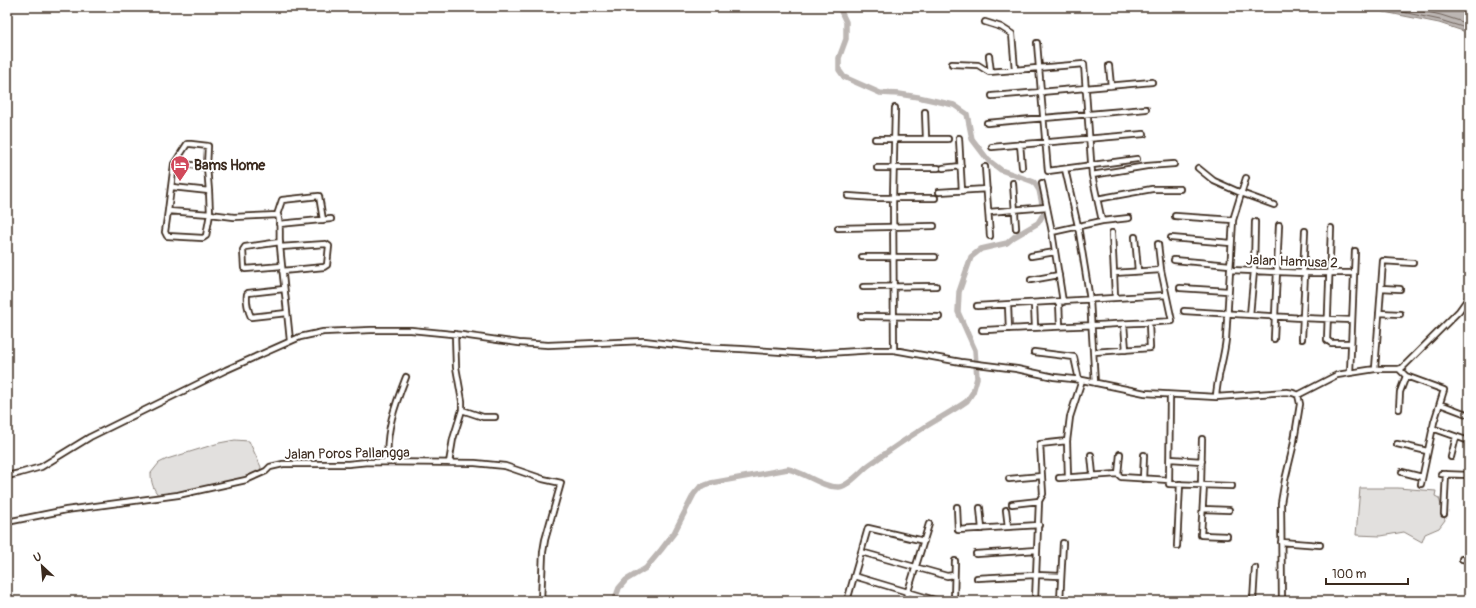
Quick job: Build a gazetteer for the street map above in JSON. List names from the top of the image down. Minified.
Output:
{"streets":{"street":["Jalan Hamusa 2","Jalan Poros Pallangga"]},"places":{"hotel":["Bams Home"]},"scale_bar":"100 m","north":"top left"}
